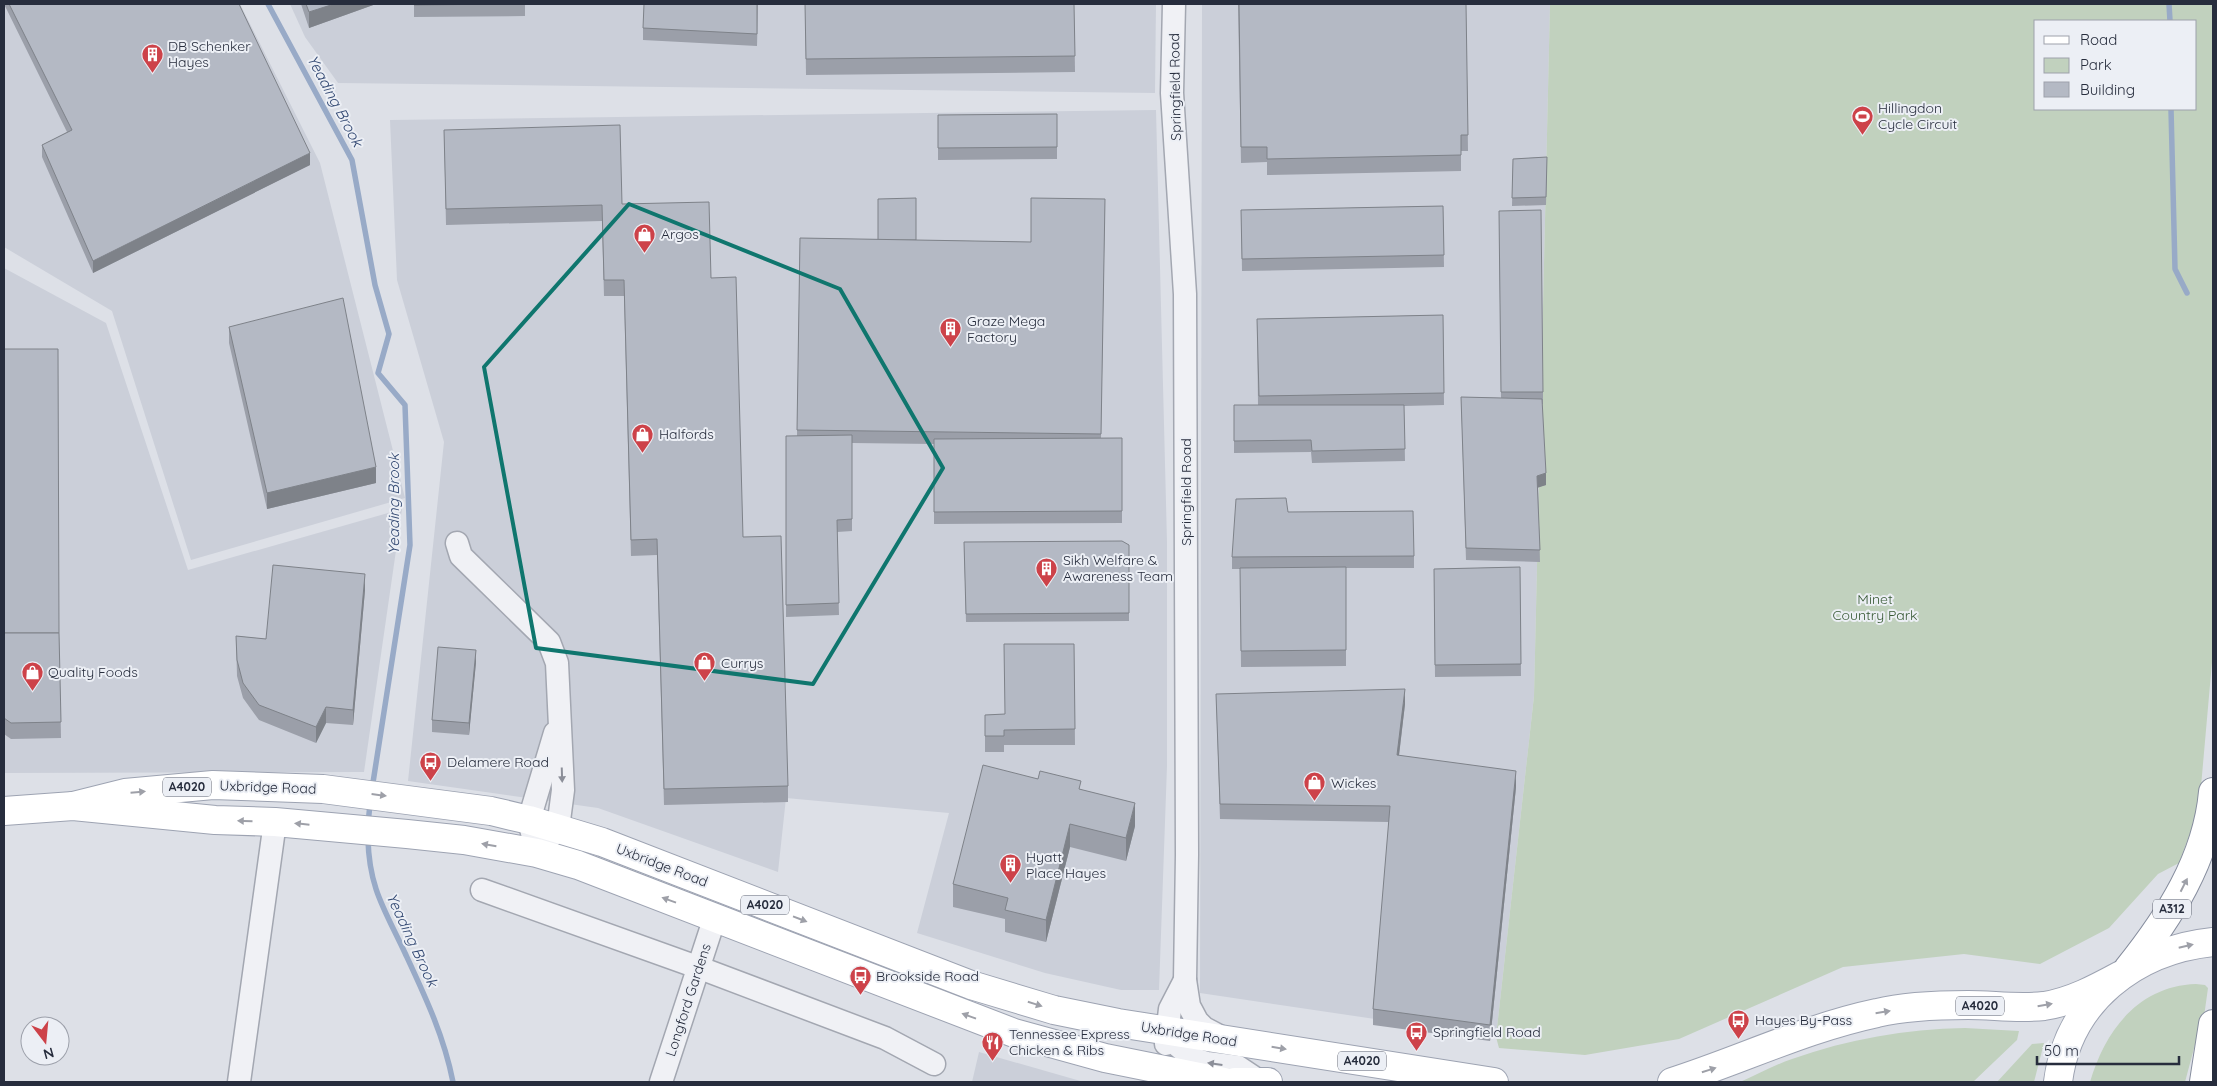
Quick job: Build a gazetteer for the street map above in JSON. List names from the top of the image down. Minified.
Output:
{"streets":{"main road":["A4020","Uxbridge Road","A312"],"street":["Springfield Road","Longford Gardens"]},"crossings":[["Springfield Road","Uxbridge Road"],["A4020","Uxbridge Road"],["A4020","A312"],["A4020","Longford Gardens"]],"water":["Yeading Brook"],"parks":["Minet Country Park"],"places":{"building":["DB Schenker Hayes","Graze Mega Factory","Sikh Welfare & Awareness Team","Hyatt Place Hayes"],"sports":["Hillingdon Cycle Circuit"],"shop":["Argos","Halfords","Currys","Quality Foods","Wickes"],"bus stop":["Delamere Road","Brookside Road","Hayes By-Pass","Springfield Road"],"restaurant":["Tennessee Express Chicken & Ribs"]},"legend":["Road","Park","Building"],"scale_bar":"50 m","north":"bottom"}
